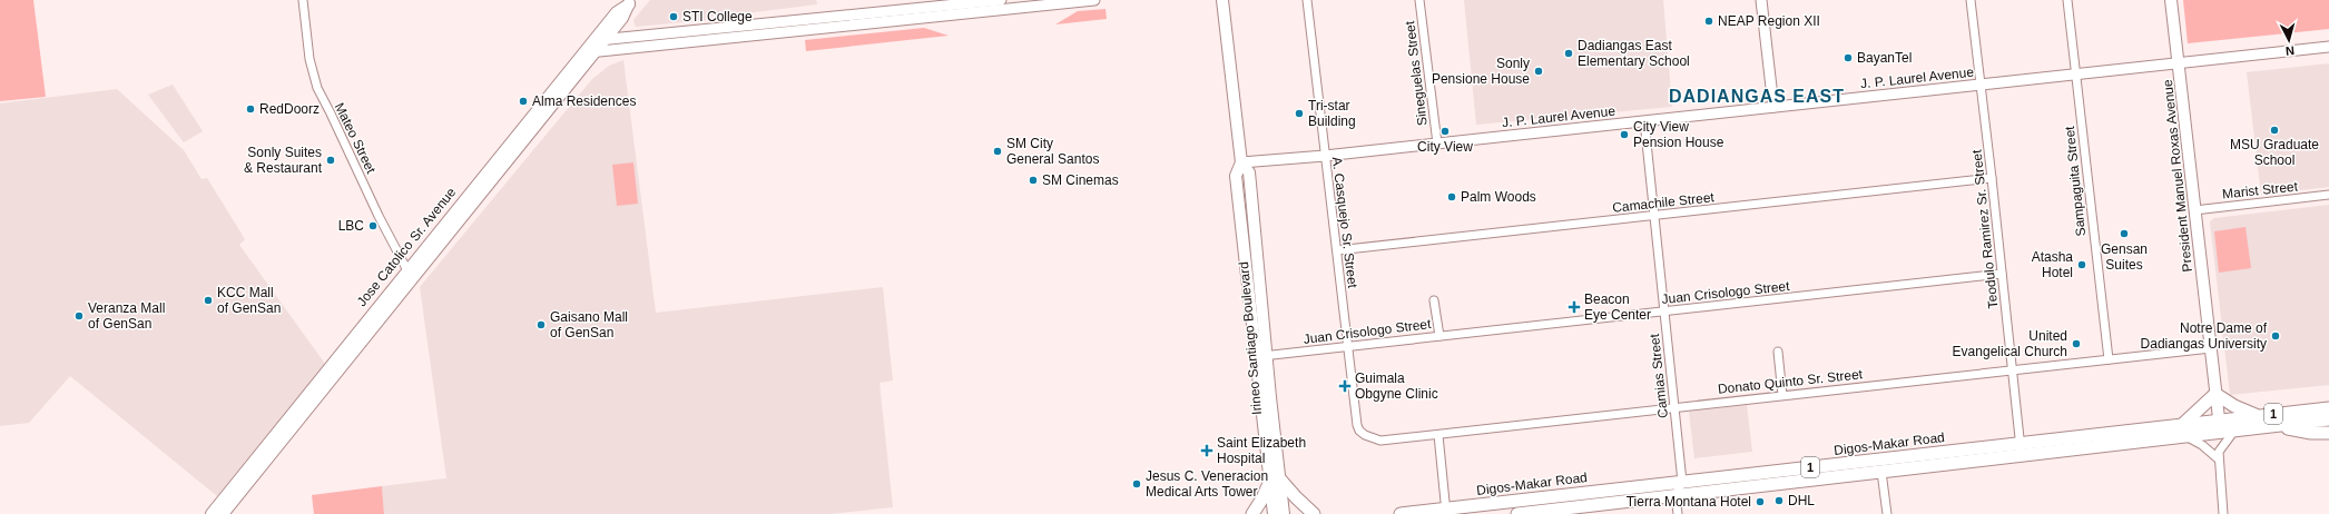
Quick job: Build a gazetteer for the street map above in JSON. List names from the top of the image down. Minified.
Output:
{"streets":{"main road":["President Manuel Roxas Avenue","Jose Catolico Sr. Avenue","Irineo Santiago Boulevard","1","Digos-Makar Road"],"street":["Sineguelas Street","J. P. Laurel Avenue","Mateo Street","Sampaguita Street","Marist Street","Camachile Street","A. Casquejo Sr. Street","Teodulo Ramirez Sr. Street","Juan Crisologo Street","Camias Street","Donato Quinto Sr. Street"]},"crossings":[["Sineguelas Street","J. P. Laurel Avenue"],["J. P. Laurel Avenue","President Manuel Roxas Avenue"],["J. P. Laurel Avenue","Sampaguita Street"],["J. P. Laurel Avenue","A. Casquejo Sr. Street"],["J. P. Laurel Avenue","Teodulo Ramirez Sr. Street"],["J. P. Laurel Avenue","Irineo Santiago Boulevard"],["J. P. Laurel Avenue","Camias Street"],["Mateo Street","Jose Catolico Sr. Avenue"],["President Manuel Roxas Avenue","Marist Street"],["President Manuel Roxas Avenue","Donato Quinto Sr. Street"],["President Manuel Roxas Avenue","Digos-Makar Road"],["Sampaguita Street","Donato Quinto Sr. Street"],["Camachile Street","A. Casquejo Sr. Street"],["Camachile Street","Teodulo Ramirez Sr. Street"],["Camachile Street","Camias Street"],["A. Casquejo Sr. Street","Juan Crisologo Street"],["A. Casquejo Sr. Street","Donato Quinto Sr. Street"],["Teodulo Ramirez Sr. Street","Juan Crisologo Street"],["Teodulo Ramirez Sr. Street","Donato Quinto Sr. Street"],["Teodulo Ramirez Sr. Street","Digos-Makar Road"],["Juan Crisologo Street","Irineo Santiago Boulevard"],["Juan Crisologo Street","Camias Street"],["Camias Street","Donato Quinto Sr. Street"],["Camias Street","Digos-Makar Road"]],"districts":["DADIANGAS EAST"],"places":{"other":["STI College","NEAP Region XII","Dadiangas East Elementary School","BayanTel","Sonly Pensione House","Alma Residences","RedDoorz","Tri-star Building","MSU Graduate School","City View","City View Pension House","SM City General Santos","Sonly Suites & Restaurant","SM Cinemas","Palm Woods","LBC","Gensan Suites","Atasha Hotel","KCC Mall of GenSan","Veranza Mall of GenSan","Gaisano Mall of GenSan","Notre Dame of Dadiangas University","United Evangelical Church","Jesus C. Veneracion Medical Arts Tower","DHL","Tierra Montana Hotel"],"health":["Beacon Eye Center","Guimala Obgyne Clinic","Saint Elizabeth Hospital"]},"north":"bottom"}
